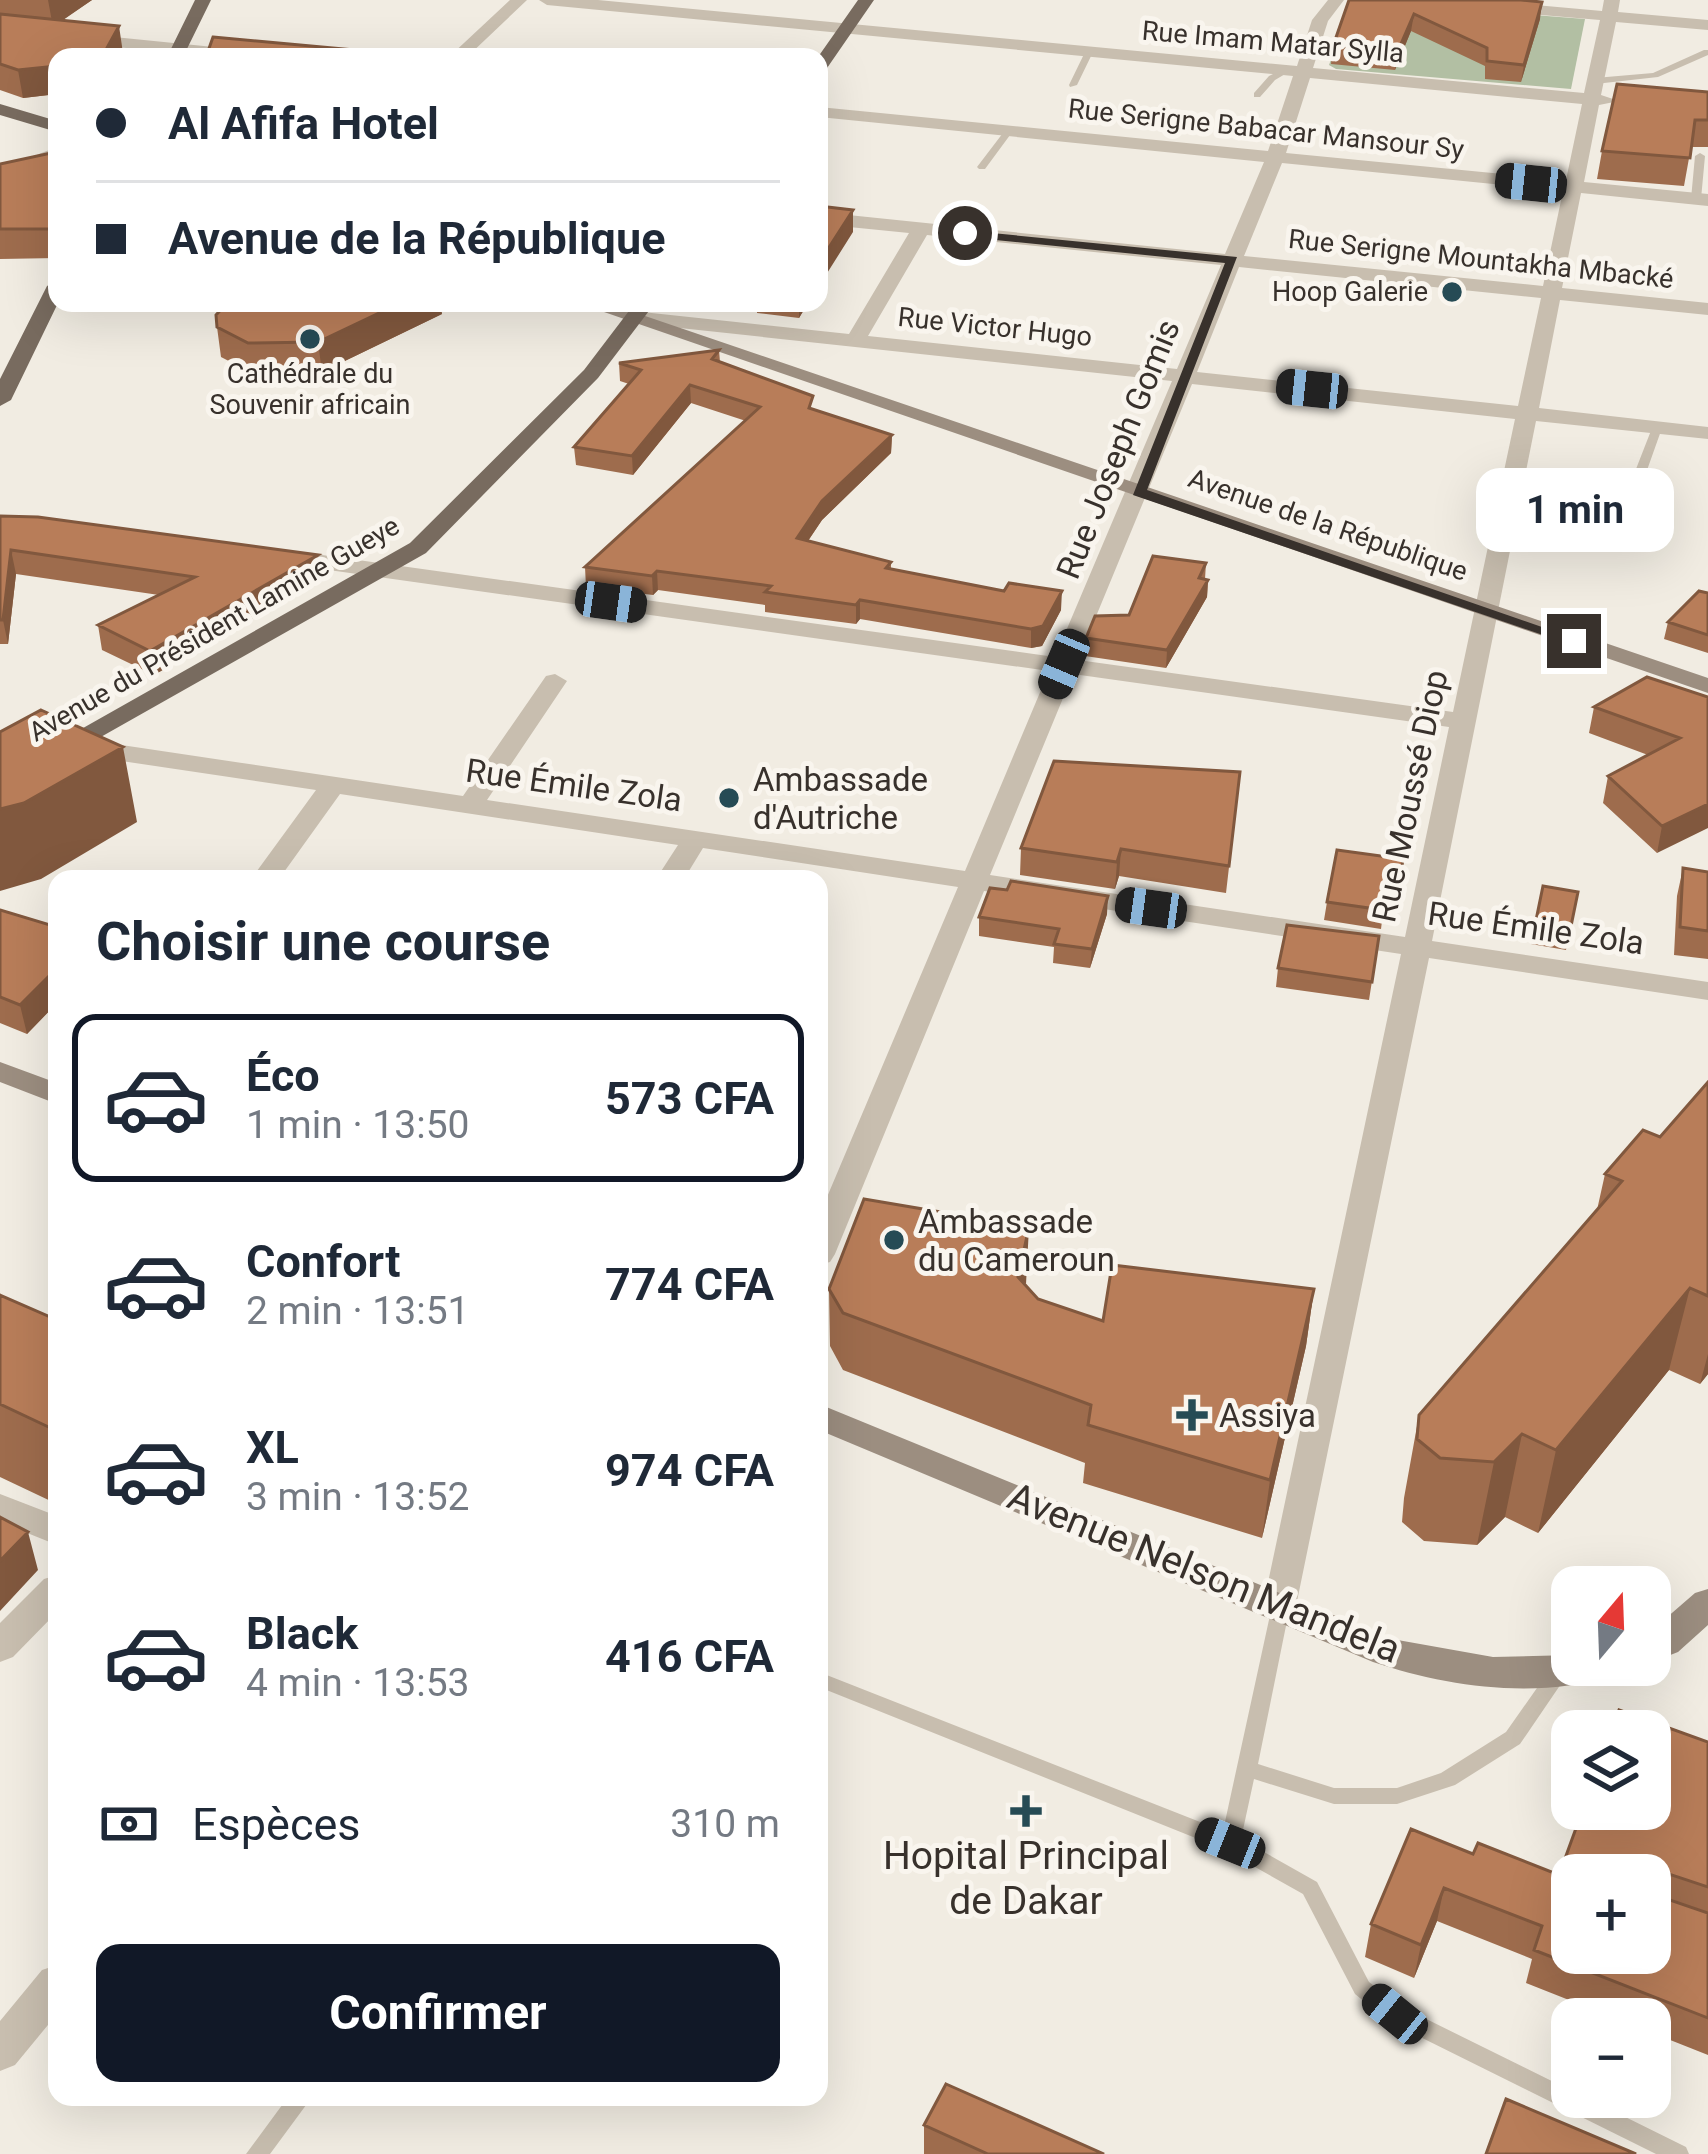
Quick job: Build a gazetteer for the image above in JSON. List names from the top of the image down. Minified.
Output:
{"streets":{"main road":["Avenue du Président Lamine Gueye"],"street":["Rue Imam Matar Sylla","Rue Serigne Babacar Mansour Sy","Rue Serigne Mountakha Mbacké","Rue Victor Hugo","Rue Joseph Gomis","Avenue de la République","Rue Émile Zola","Rue Moussé Diop","Avenue Nelson Mandela"]},"crossings":[["Rue Imam Matar Sylla","Rue Joseph Gomis"],["Rue Imam Matar Sylla","Rue Moussé Diop"],["Rue Serigne Babacar Mansour Sy","Rue Joseph Gomis"],["Rue Serigne Babacar Mansour Sy","Rue Moussé Diop"],["Rue Serigne Mountakha Mbacké","Rue Joseph Gomis"],["Rue Serigne Mountakha Mbacké","Rue Moussé Diop"],["Rue Victor Hugo","Rue Joseph Gomis"],["Rue Victor Hugo","Rue Moussé Diop"],["Rue Joseph Gomis","Avenue de la République"],["Rue Joseph Gomis","Rue Émile Zola"],["Avenue de la République","Rue Moussé Diop"],["Avenue du Président Lamine Gueye","Rue Émile Zola"],["Rue Émile Zola","Rue Moussé Diop"],["Rue Moussé Diop","Avenue Nelson Mandela"]],"places":{"other":["Hoop Galerie","Cathédrale du Souvenir africain","Ambassade d'Autriche","Ambassade du Cameroun"],"health":["Assiya","Hopital Principal de Dakar"]},"north":"top","page":{"banner":["Al Afifa Hotel","Avenue de la République"],"bubble":"1 min","heading":"Choisir une course","list":[{"name":"Éco","note":"1 min · 13:50","value":"573 CFA"},{"name":"Confort","note":"2 min · 13:51","value":"774 CFA"},{"name":"XL","note":"3 min · 13:52","value":"974 CFA"},{"name":"Black","note":"4 min · 13:53","value":"416 CFA"}],"map_buttons":["+","−"],"pay":["Espèces","310 m"],"buttons":"Confirmer"}}
